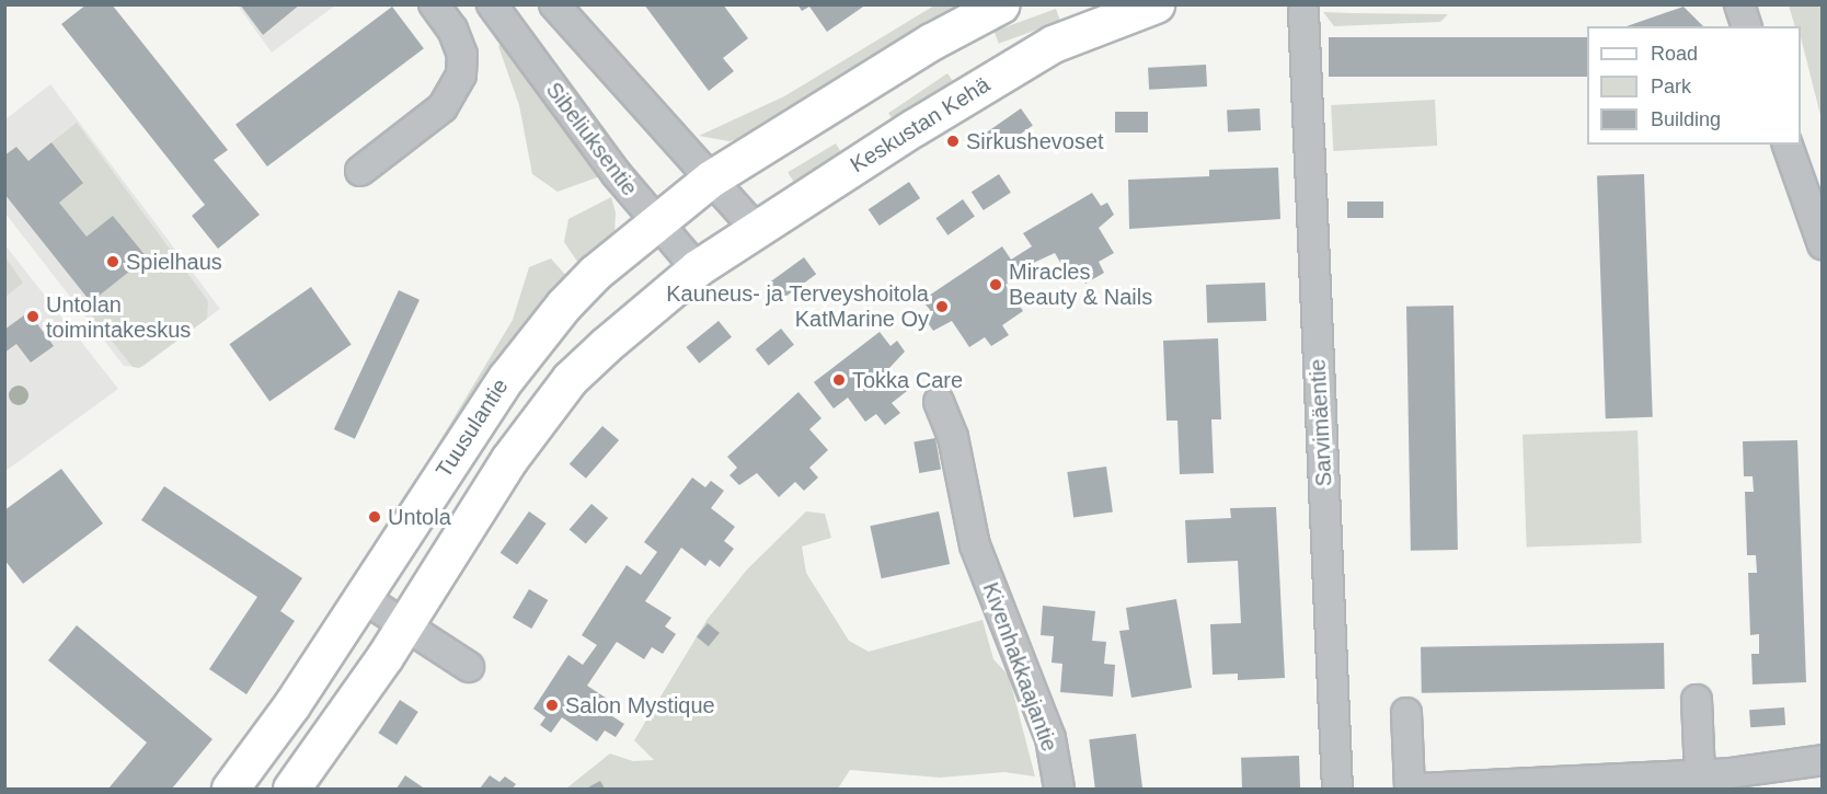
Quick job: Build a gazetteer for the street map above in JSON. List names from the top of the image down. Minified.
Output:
{"streets":{"main road":["Keskustan Kehä","Tuusulantie"],"street":["Sibeliuksentie","Sarvimäentie","Kivenhakkaajantie"]},"crossings":[["Keskustan Kehä","Sibeliuksentie"],["Sibeliuksentie","Tuusulantie"]],"places":["Sirkushevoset","Spielhaus","Miracles Beauty & Nails","Kauneus- ja Terveyshoitola KatMarine Oy","Untolan toimintakeskus","Tokka Care","Untola","Salon Mystique"],"legend":["Road","Park","Building"]}
